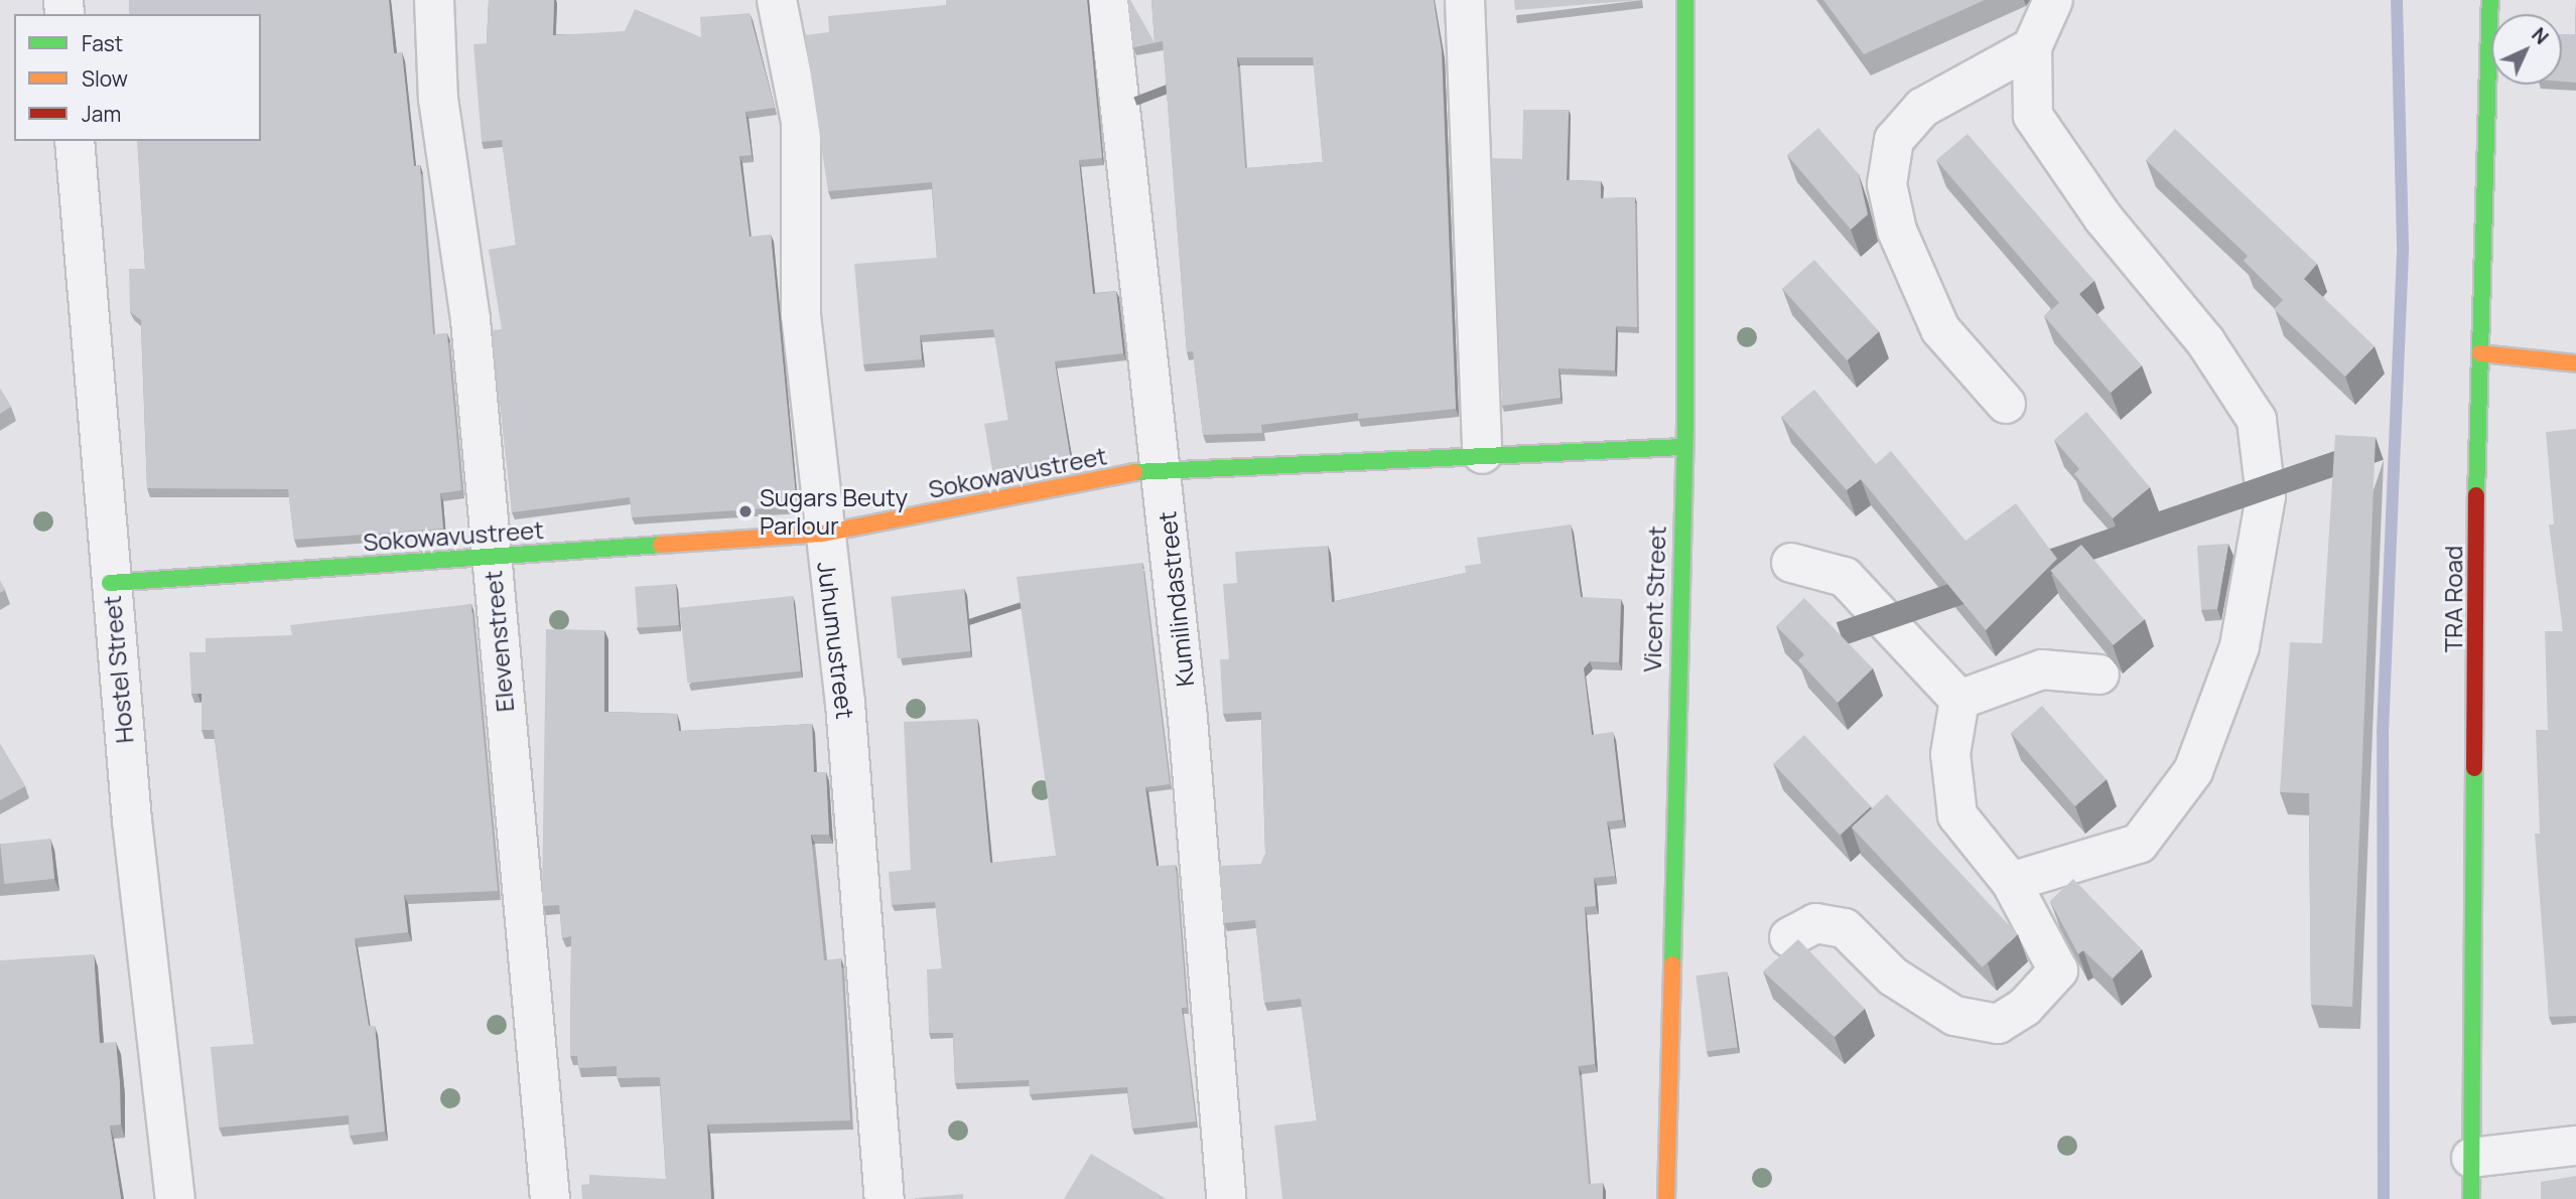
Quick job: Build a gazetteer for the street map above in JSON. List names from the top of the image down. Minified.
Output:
{"streets":{"street":["Sokowavustreet","Kumilindastreet","Vicent Street","TRA Road","Juhumustreet","Elevenstreet","Hostel Street"]},"crossings":[["Sokowavustreet","Kumilindastreet"],["Sokowavustreet","Vicent Street"],["Sokowavustreet","Juhumustreet"],["Sokowavustreet","Elevenstreet"],["Sokowavustreet","Hostel Street"]],"places":["Sugars Beuty Parlour"],"legend":["Fast","Slow","Jam"],"north":"top right"}
